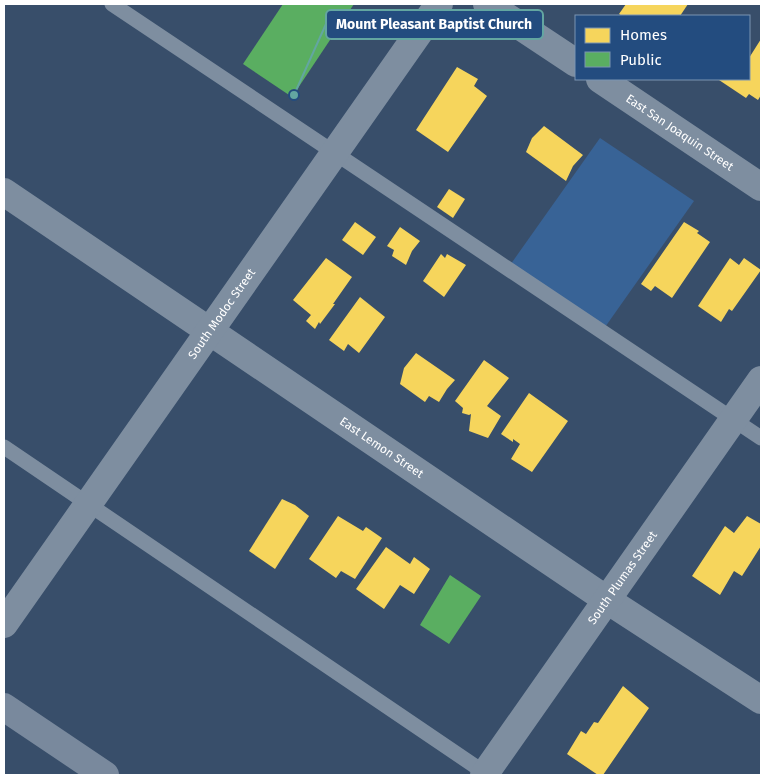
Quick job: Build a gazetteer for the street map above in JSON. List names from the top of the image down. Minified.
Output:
{"streets":{"street":["East San Joaquin Street","South Modoc Street","East Lemon Street","South Plumas Street"]},"crossings":[["South Modoc Street","East Lemon Street"],["East Lemon Street","South Plumas Street"]],"places":["Mount Pleasant Baptist Church"],"legend":["Homes","Public"]}
